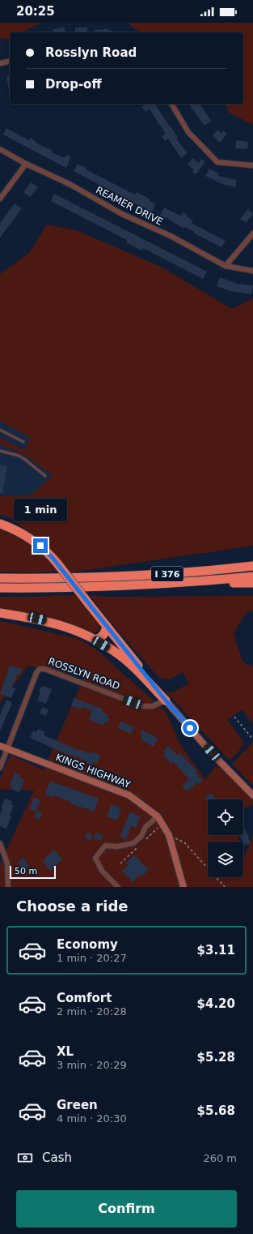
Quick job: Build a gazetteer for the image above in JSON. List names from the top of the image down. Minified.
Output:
{"streets":{"highway":["I 376"],"street":["REAMER DRIVE","ROSSLYN ROAD","KINGS HIGHWAY"]},"crossings":[["ROSSLYN ROAD","KINGS HIGHWAY"]],"scale_bar":"50 m","page":{"status":"20:25","banner":["Rosslyn Road","Drop-off"],"bubble":"1 min","scale":"50 m","heading":"Choose a ride","list":[{"name":"Economy","note":"1 min · 20:27","value":"$3.11"},{"name":"Comfort","note":"2 min · 20:28","value":"$4.20"},{"name":"XL","note":"3 min · 20:29","value":"$5.28"},{"name":"Green","note":"4 min · 20:30","value":"$5.68"}],"pay":["Cash","260 m"],"buttons":"Confirm"}}
